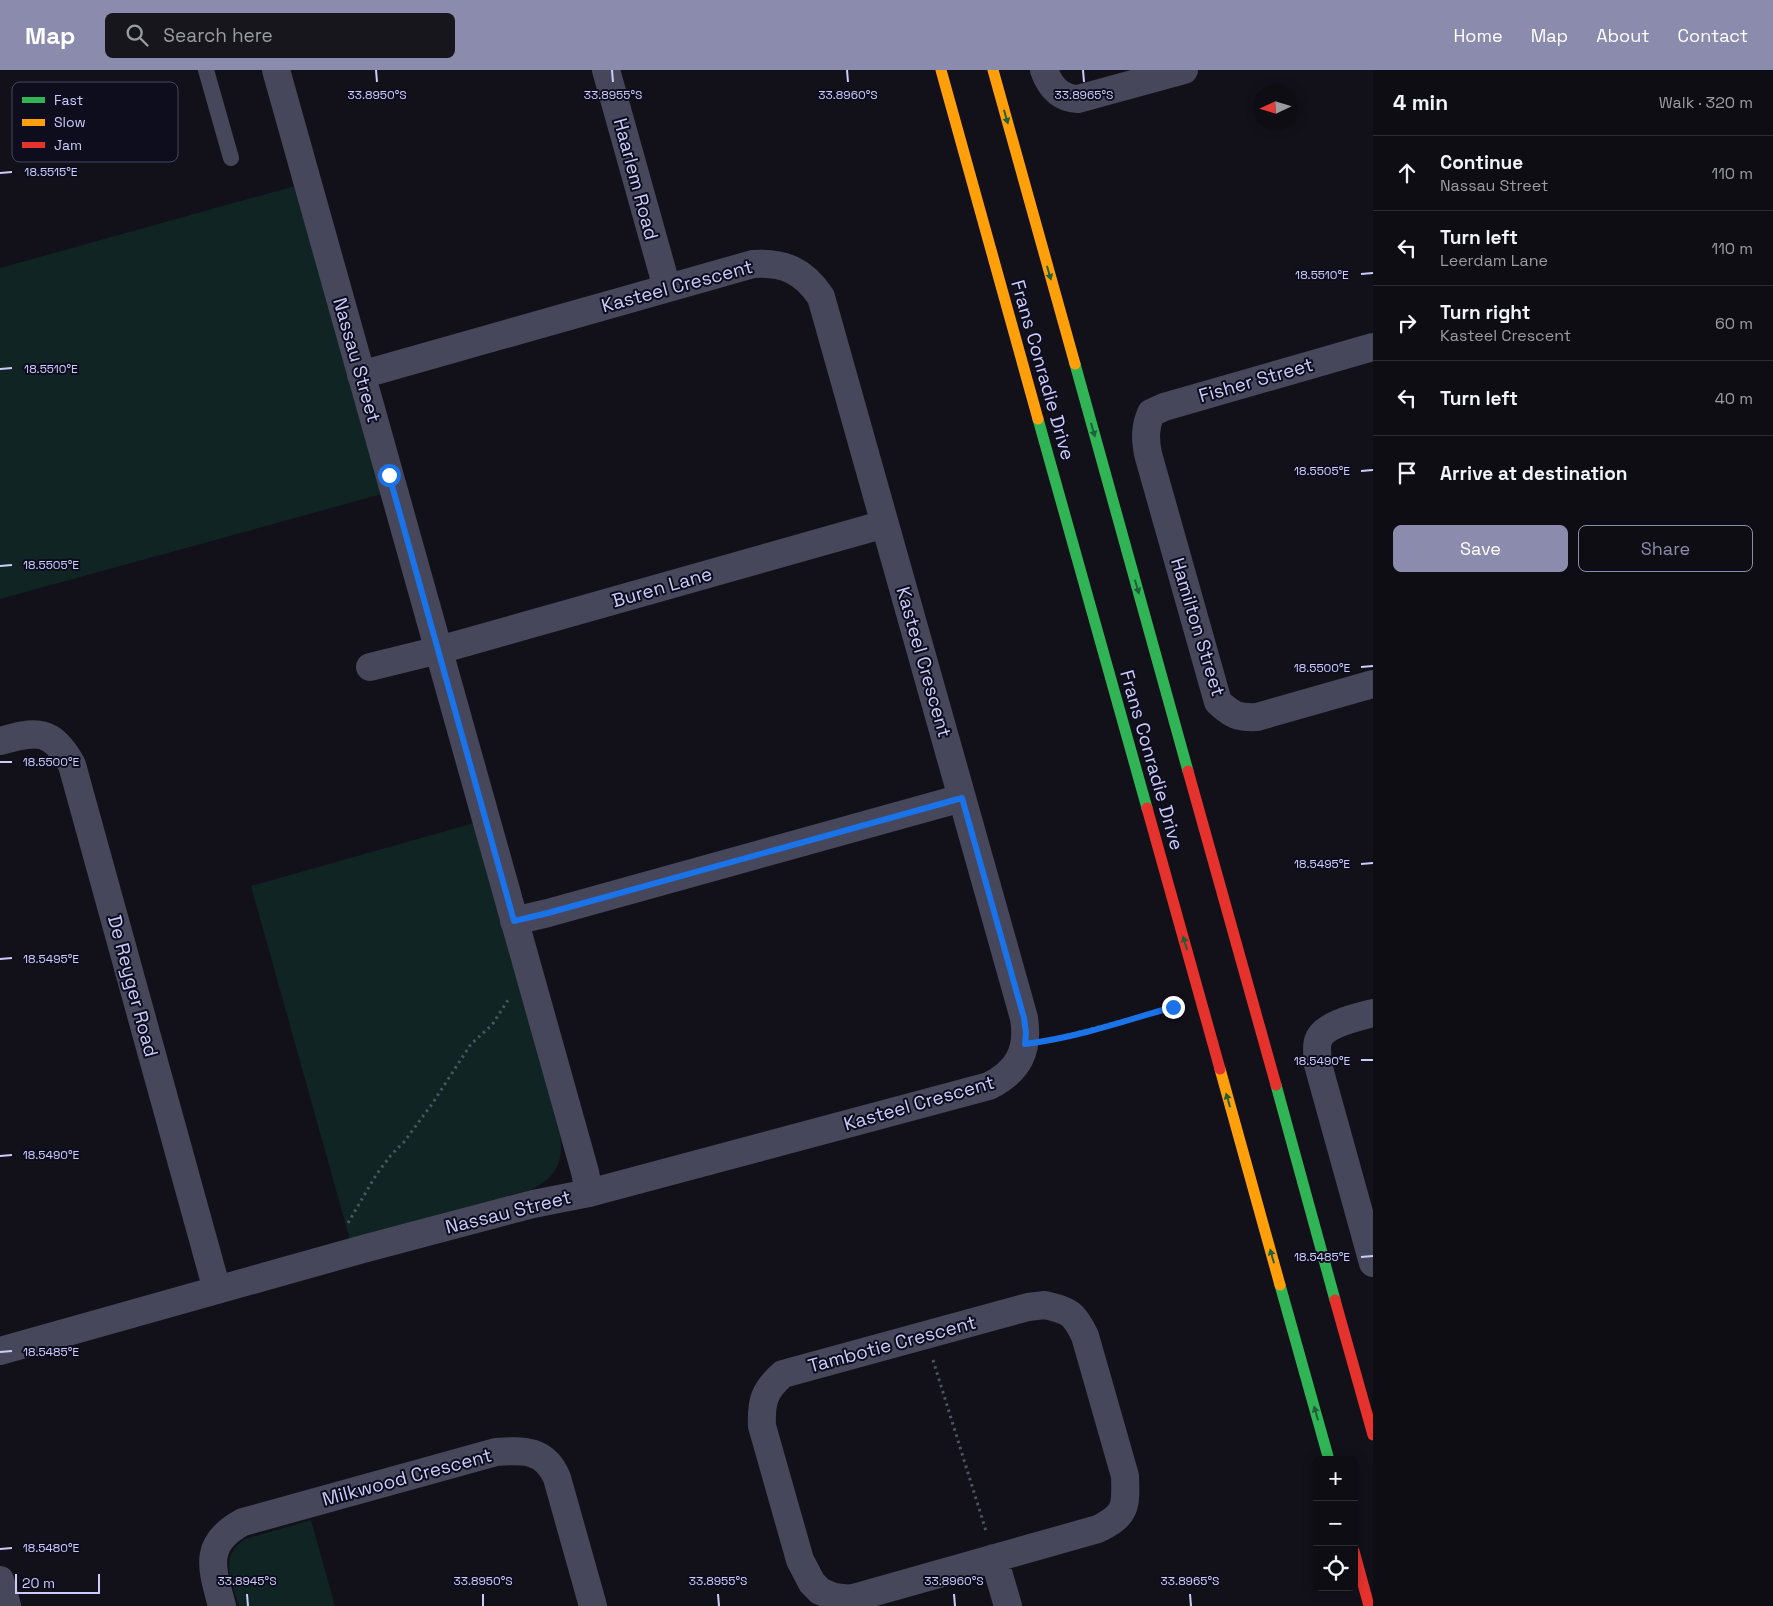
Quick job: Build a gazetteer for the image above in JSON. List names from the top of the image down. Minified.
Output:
{"streets":{"main road":["Frans Conradie Drive"],"street":["Haarlem Road","Kasteel Crescent","Nassau Street","Fisher Street","Buren Lane","Hamilton Street","De Reyger Road","Tambotie Crescent","Milkwood Crescent"]},"crossings":[["Haarlem Road","Kasteel Crescent"],["Kasteel Crescent","Nassau Street"],["Kasteel Crescent","Buren Lane"],["Nassau Street","Buren Lane"],["Nassau Street","De Reyger Road"],["Fisher Street","Hamilton Street"]],"legend":["Fast","Slow","Jam"],"scale_bar":"20 m","north":"left","page":{"header":"Map","search":"Search here","nav":["Home","Map","About","Contact"],"heading":["4 min","Walk · 320 m"],"list":[["Continue","Nassau Street","110 m"],["Turn left","Leerdam Lane","110 m"],["Turn right","Kasteel Crescent","60 m"],["Turn left","40 m"],"Arrive at destination"],"buttons":["Save","Share"],"map_buttons":["+","−"],"scale":"20 m"},"coordinates":["33.8950°S","33.8955°S","33.8960°S","33.8965°S","18.5515°E","18.5510°E","18.5505°E","18.5500°E","18.5495°E","18.5490°E","18.5485°E","18.5480°E","33.8945°S"]}
